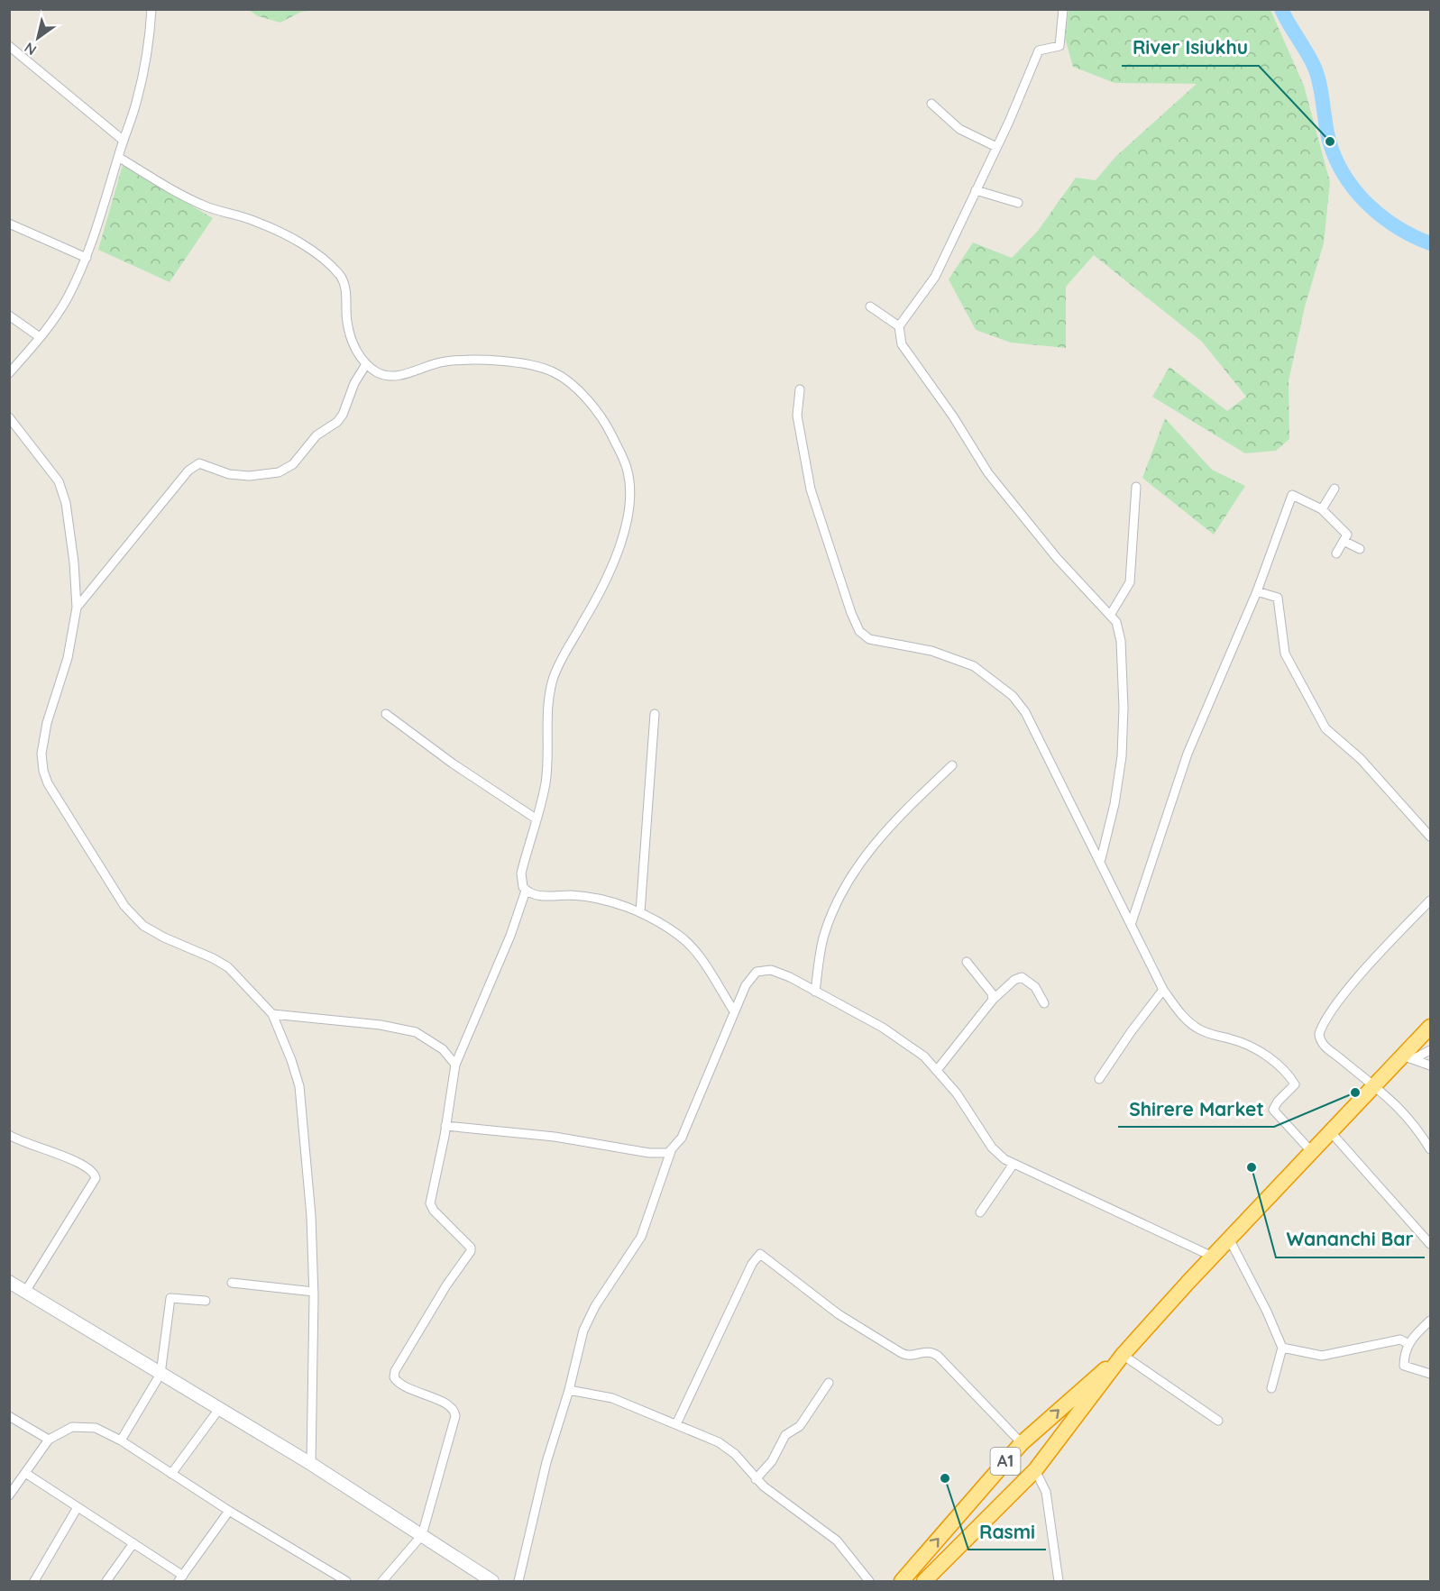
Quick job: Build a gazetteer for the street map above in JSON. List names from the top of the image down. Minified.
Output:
{"streets":{"highway":["A1"]},"places":["River Isiukhu","Shirere Market","Wananchi Bar","Rasmi"],"north":"bottom left"}
